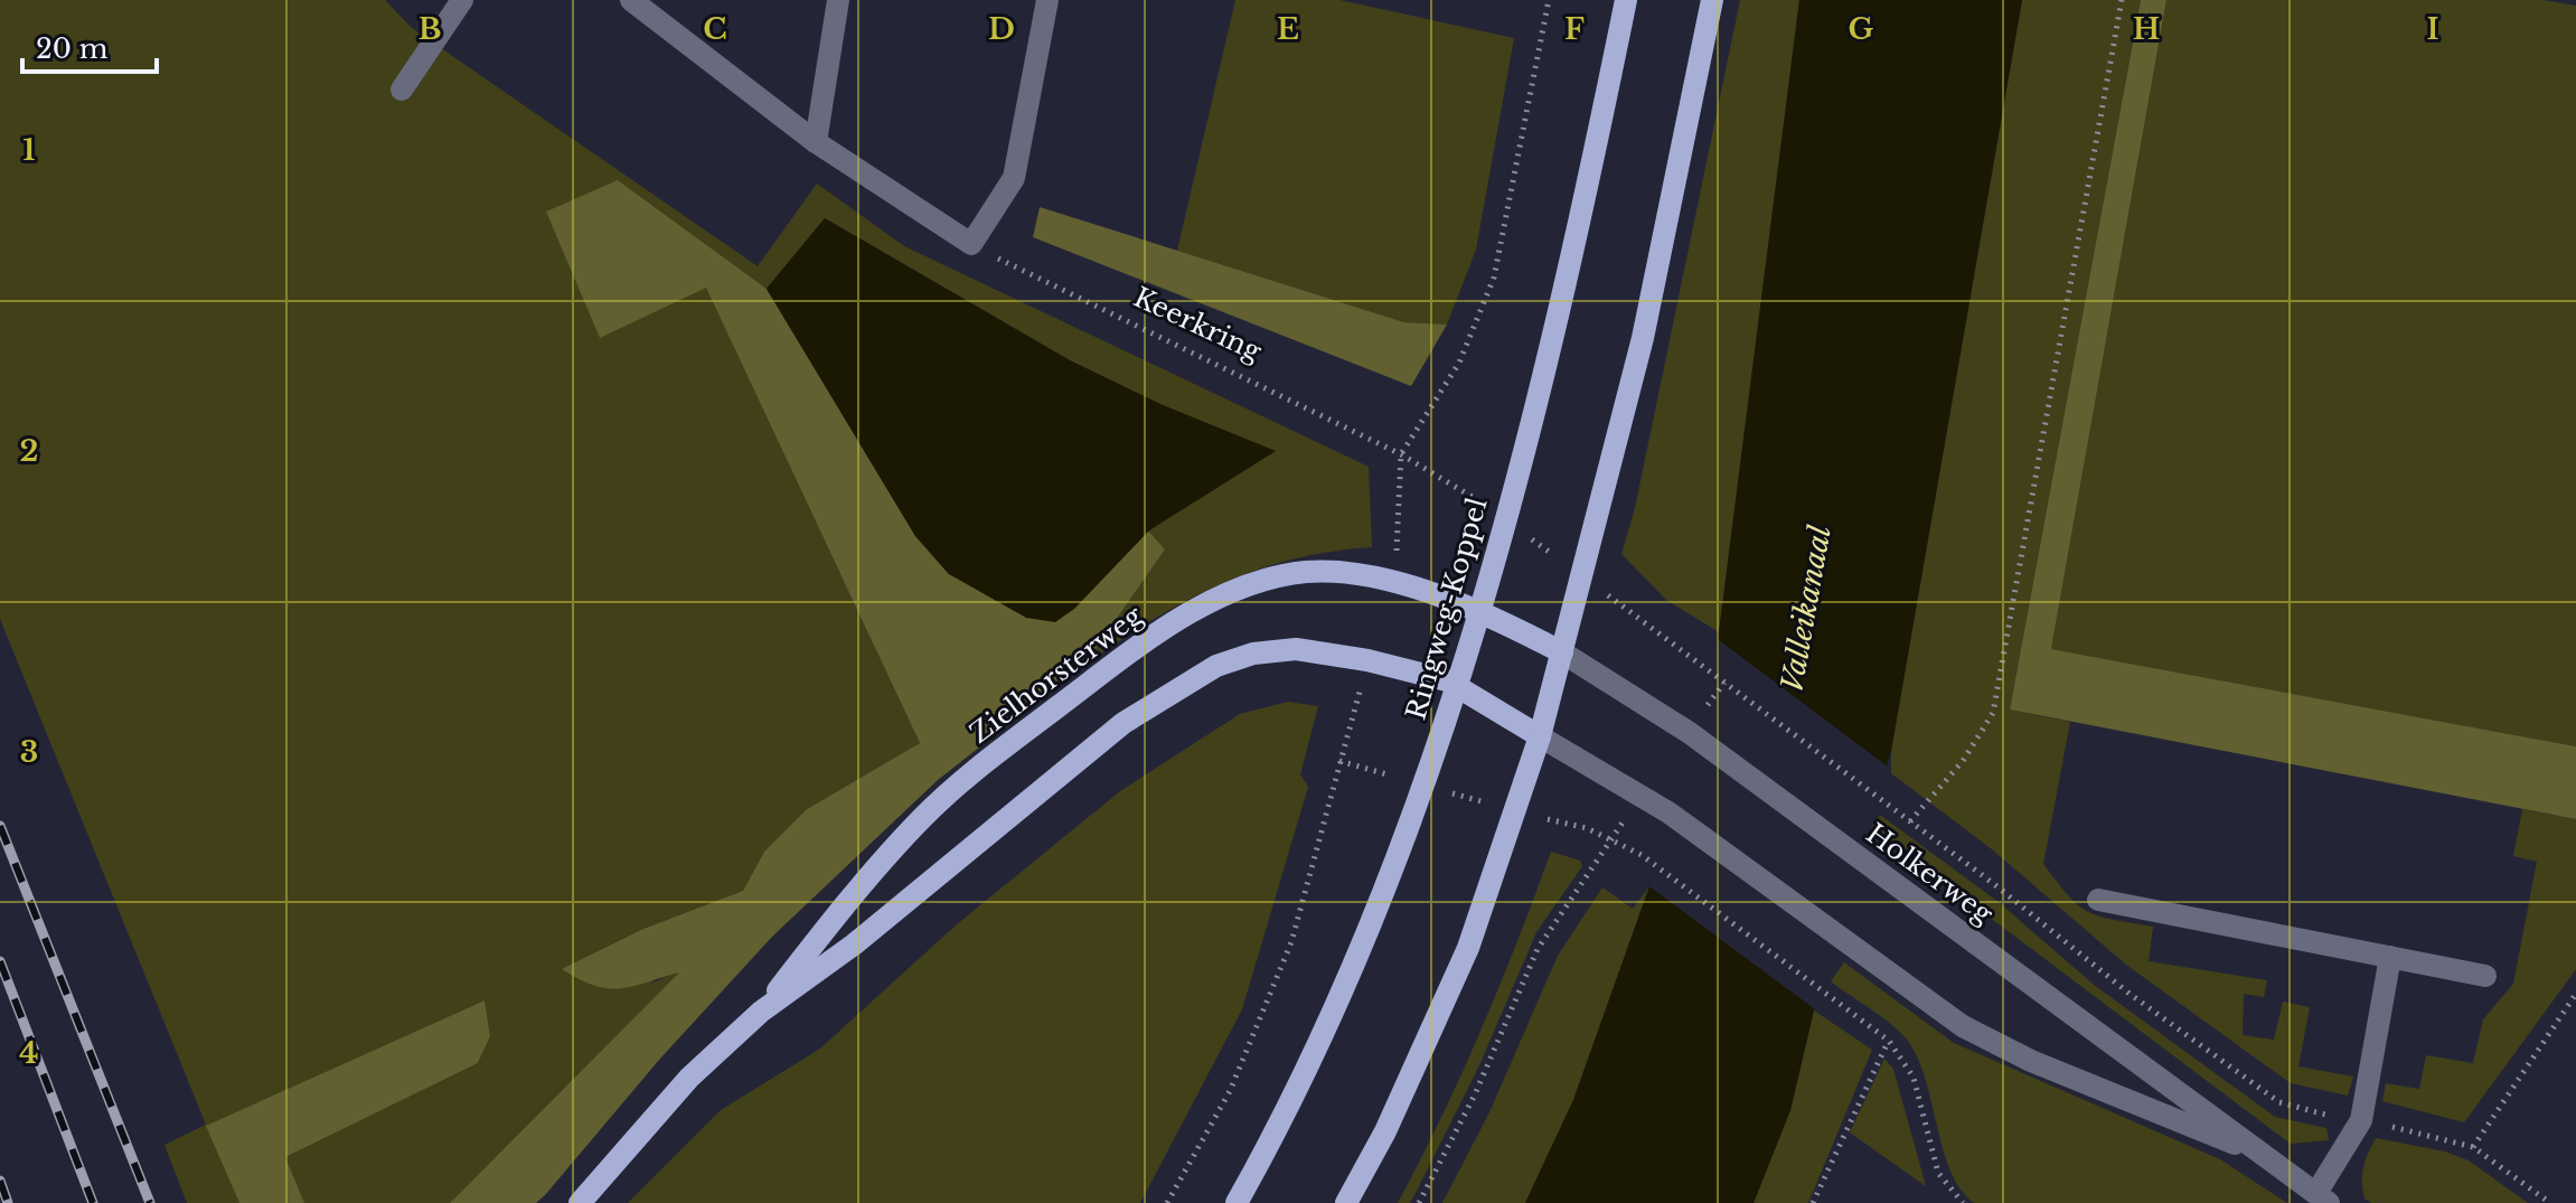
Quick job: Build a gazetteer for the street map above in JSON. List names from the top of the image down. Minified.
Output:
{"streets":{"main road":["Ringweg-Koppel","Zielhorsterweg"],"street":["Holkerweg"],"path":["Keerkring"]},"crossings":[["Ringweg-Koppel","Zielhorsterweg"],["Zielhorsterweg","Holkerweg"]],"water":["Valleikanaal"],"scale_bar":"20 m","grid":{"columns":["B","C","D","E","F","G","H","I"],"rows":["1","2","3","4"]}}
